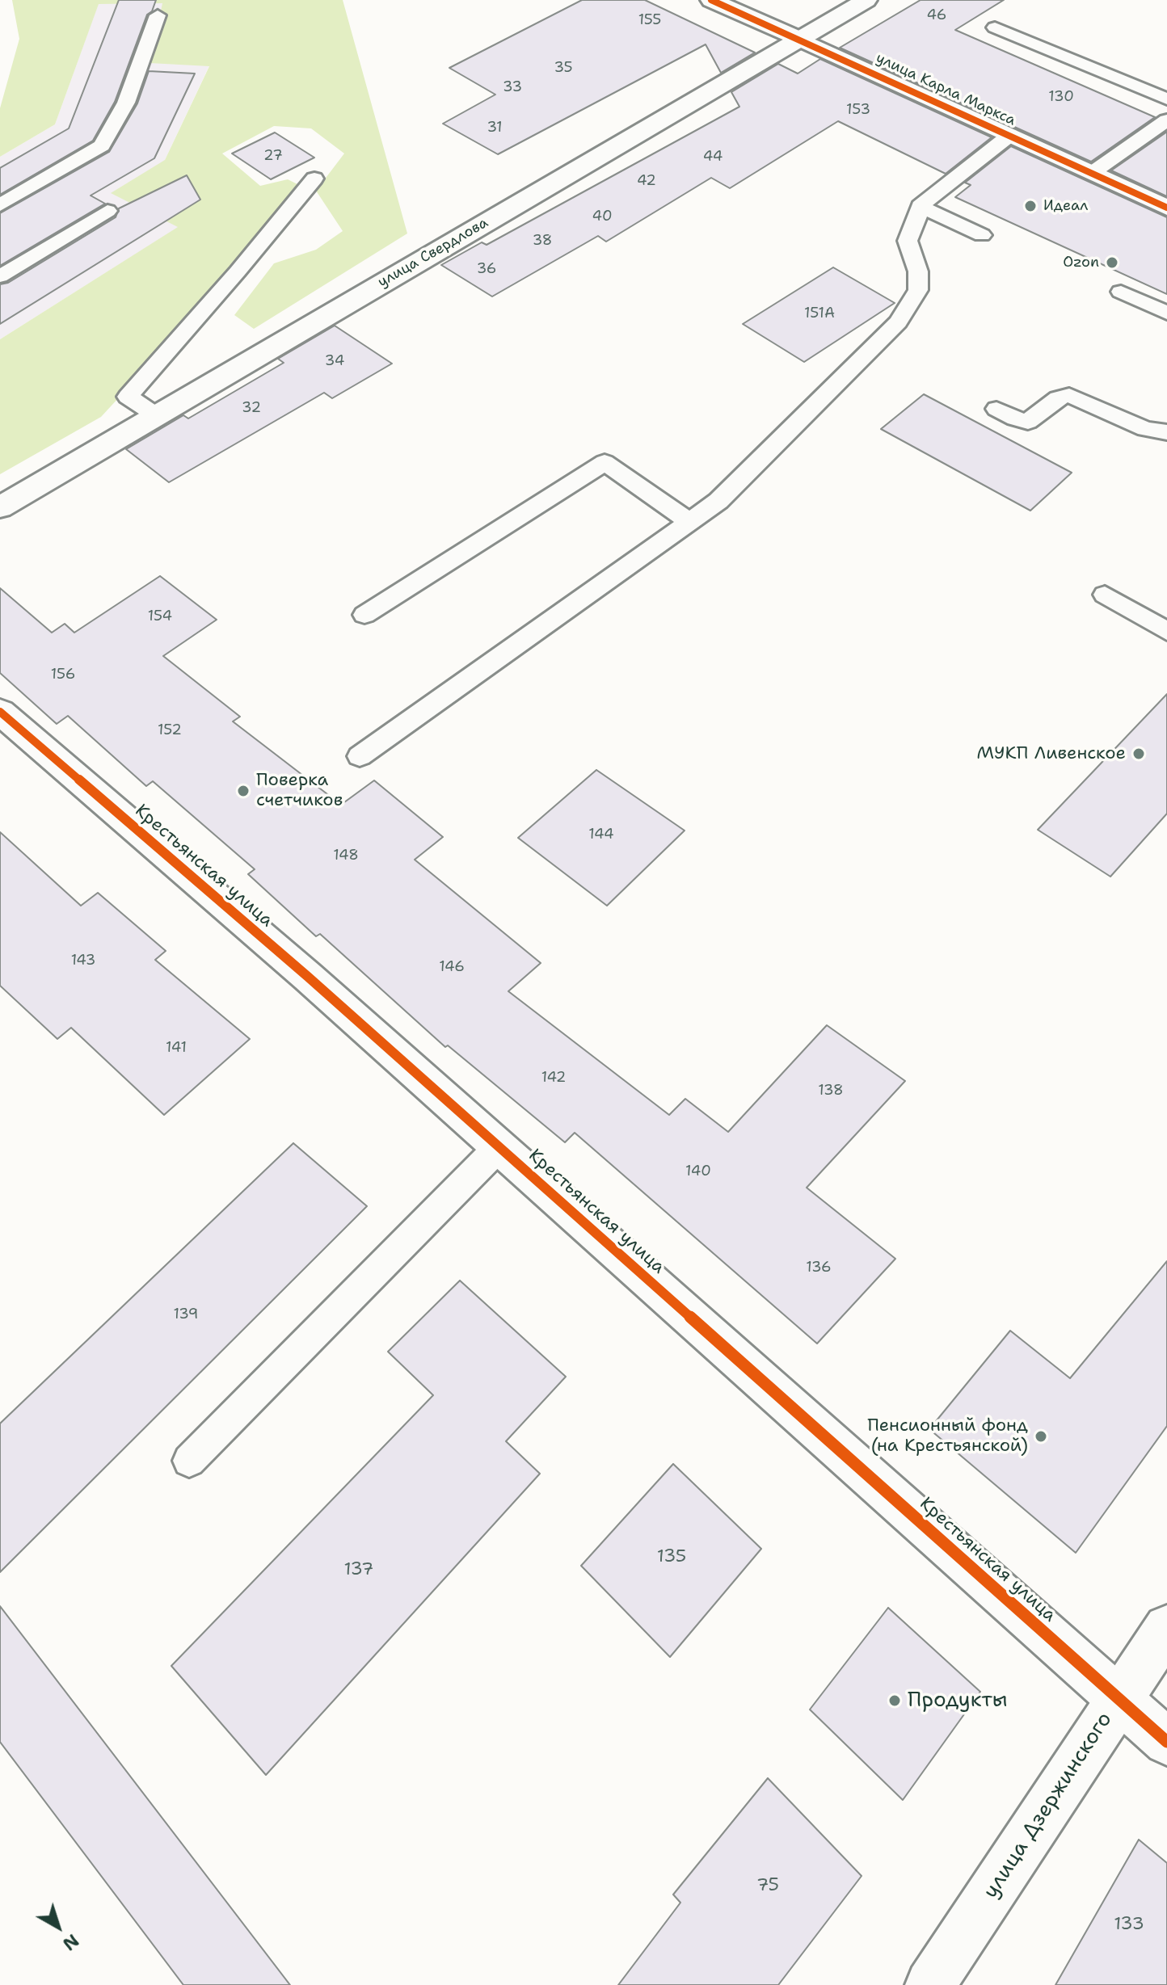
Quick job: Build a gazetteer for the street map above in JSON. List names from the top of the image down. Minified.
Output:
{"streets":{"street":["улица Карла Маркса","улица Свердлова","Крестьянская улица","улица Дзержинского"]},"crossings":[["улица Карла Маркса","улица Свердлова"],["Крестьянская улица","улица Дзержинского"]],"places":["Идеал","Ozon","МУКП Ливенское","Поверка счетчиков","Пенсионный фонд (на Крестьянской)","Продукты"],"house_numbers":["46","155","35","33","130","153","31","27","44","42","40","38","36","151А","34","32","154","156","152","144","148","143","146","141","142","138","140","136","139","135","137","75","133"],"north":"bottom right"}
